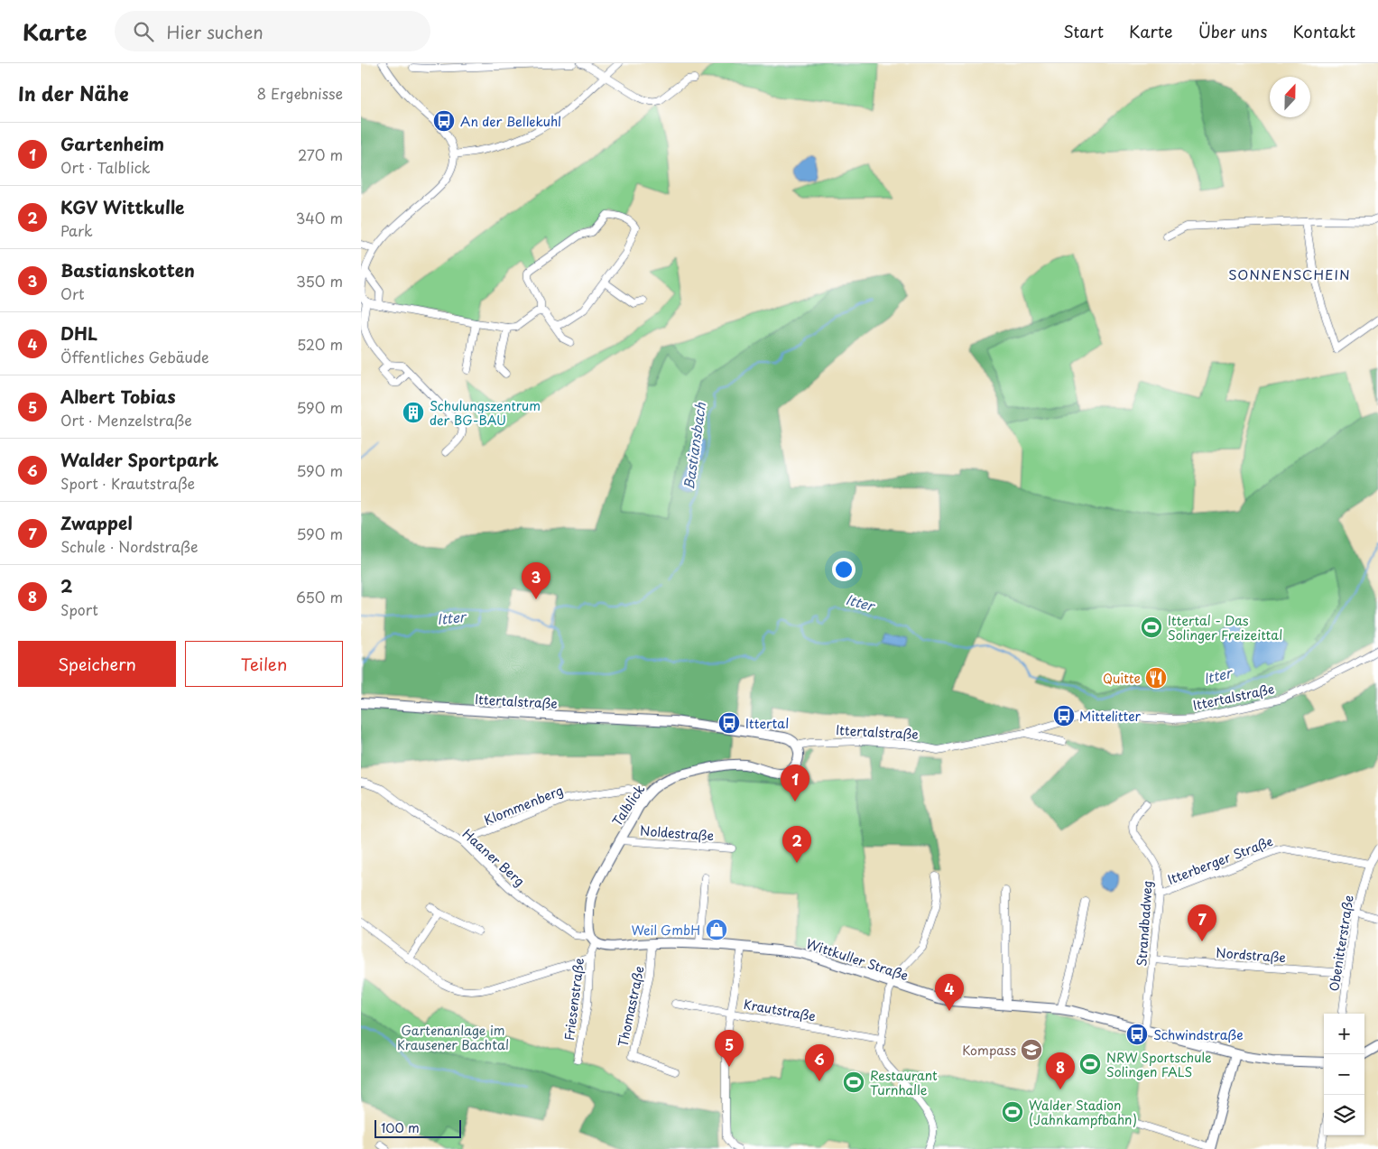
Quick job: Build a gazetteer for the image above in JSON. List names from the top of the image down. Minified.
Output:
{"streets":{"main road":["Ittertalstraße","Talblick","Wittkuller Straße"],"street":["Klommenberg","Noldestraße","Haaner Berg","Itterberger Straße","Strandbadweg","Obenitterstraße","Nordstraße","Friesenstraße","Thomastraße","Krautstraße"]},"crossings":[["Ittertalstraße","Talblick"],["Klommenberg","Talblick"],["Klommenberg","Haaner Berg"],["Talblick","Noldestraße"],["Talblick","Haaner Berg"],["Talblick","Wittkuller Straße"],["Talblick","Friesenstraße"],["Haaner Berg","Wittkuller Straße"],["Haaner Berg","Friesenstraße"],["Itterberger Straße","Strandbadweg"],["Itterberger Straße","Obenitterstraße"],["Strandbadweg","Nordstraße"],["Strandbadweg","Wittkuller Straße"],["Obenitterstraße","Nordstraße"],["Wittkuller Straße","Friesenstraße"],["Wittkuller Straße","Thomastraße"]],"districts":["SONNENSCHEIN"],"water":["Bastiansbach","Itter"],"parks":["Gartenanlage im Krausener Bachtal"],"places":{"bus stop":["An der Bellekuhl","Mittelitter","Ittertal","Schwindstraße"],"building":["Schulungszentrum der BG-BAU"],"sports":["Ittertal - Das Solinger Freizeittal","NRW Sportschule Solingen FALS","Restaurant Turnhalle","Walder Stadion (Jahnkampfbahn)"],"restaurant":["Quitte"],"shop":["Weil GmbH"],"school or university":["Kompass"]},"scale_bar":"100 m","north":"top","page":{"header":"Karte","search":"Hier suchen","nav":["Start","Karte","Über uns","Kontakt"],"heading":["In der Nähe","8 Ergebnisse"],"list":[{"mark":"1","name":"Gartenheim","note":"Ort · Talblick","value":"270 m"},{"mark":"2","name":"KGV Wittkulle","note":"Park","value":"340 m"},{"mark":"3","name":"Bastianskotten","note":"Ort","value":"350 m"},{"mark":"4","name":"DHL","note":"Öffentliches Gebäude","value":"520 m"},{"mark":"5","name":"Albert Tobias","note":"Ort · Menzelstraße","value":"590 m"},{"mark":"6","name":"Walder Sportpark","note":"Sport · Krautstraße","value":"590 m"},{"mark":"7","name":"Zwappel","note":"Schule · Nordstraße","value":"590 m"},{"mark":"8","name":"2","note":"Sport","value":"650 m"}],"pins":["3","1","2","7","4","5","6","8"],"buttons":["Speichern","Teilen"],"map_buttons":["+","−"],"scale":"100 m"}}
